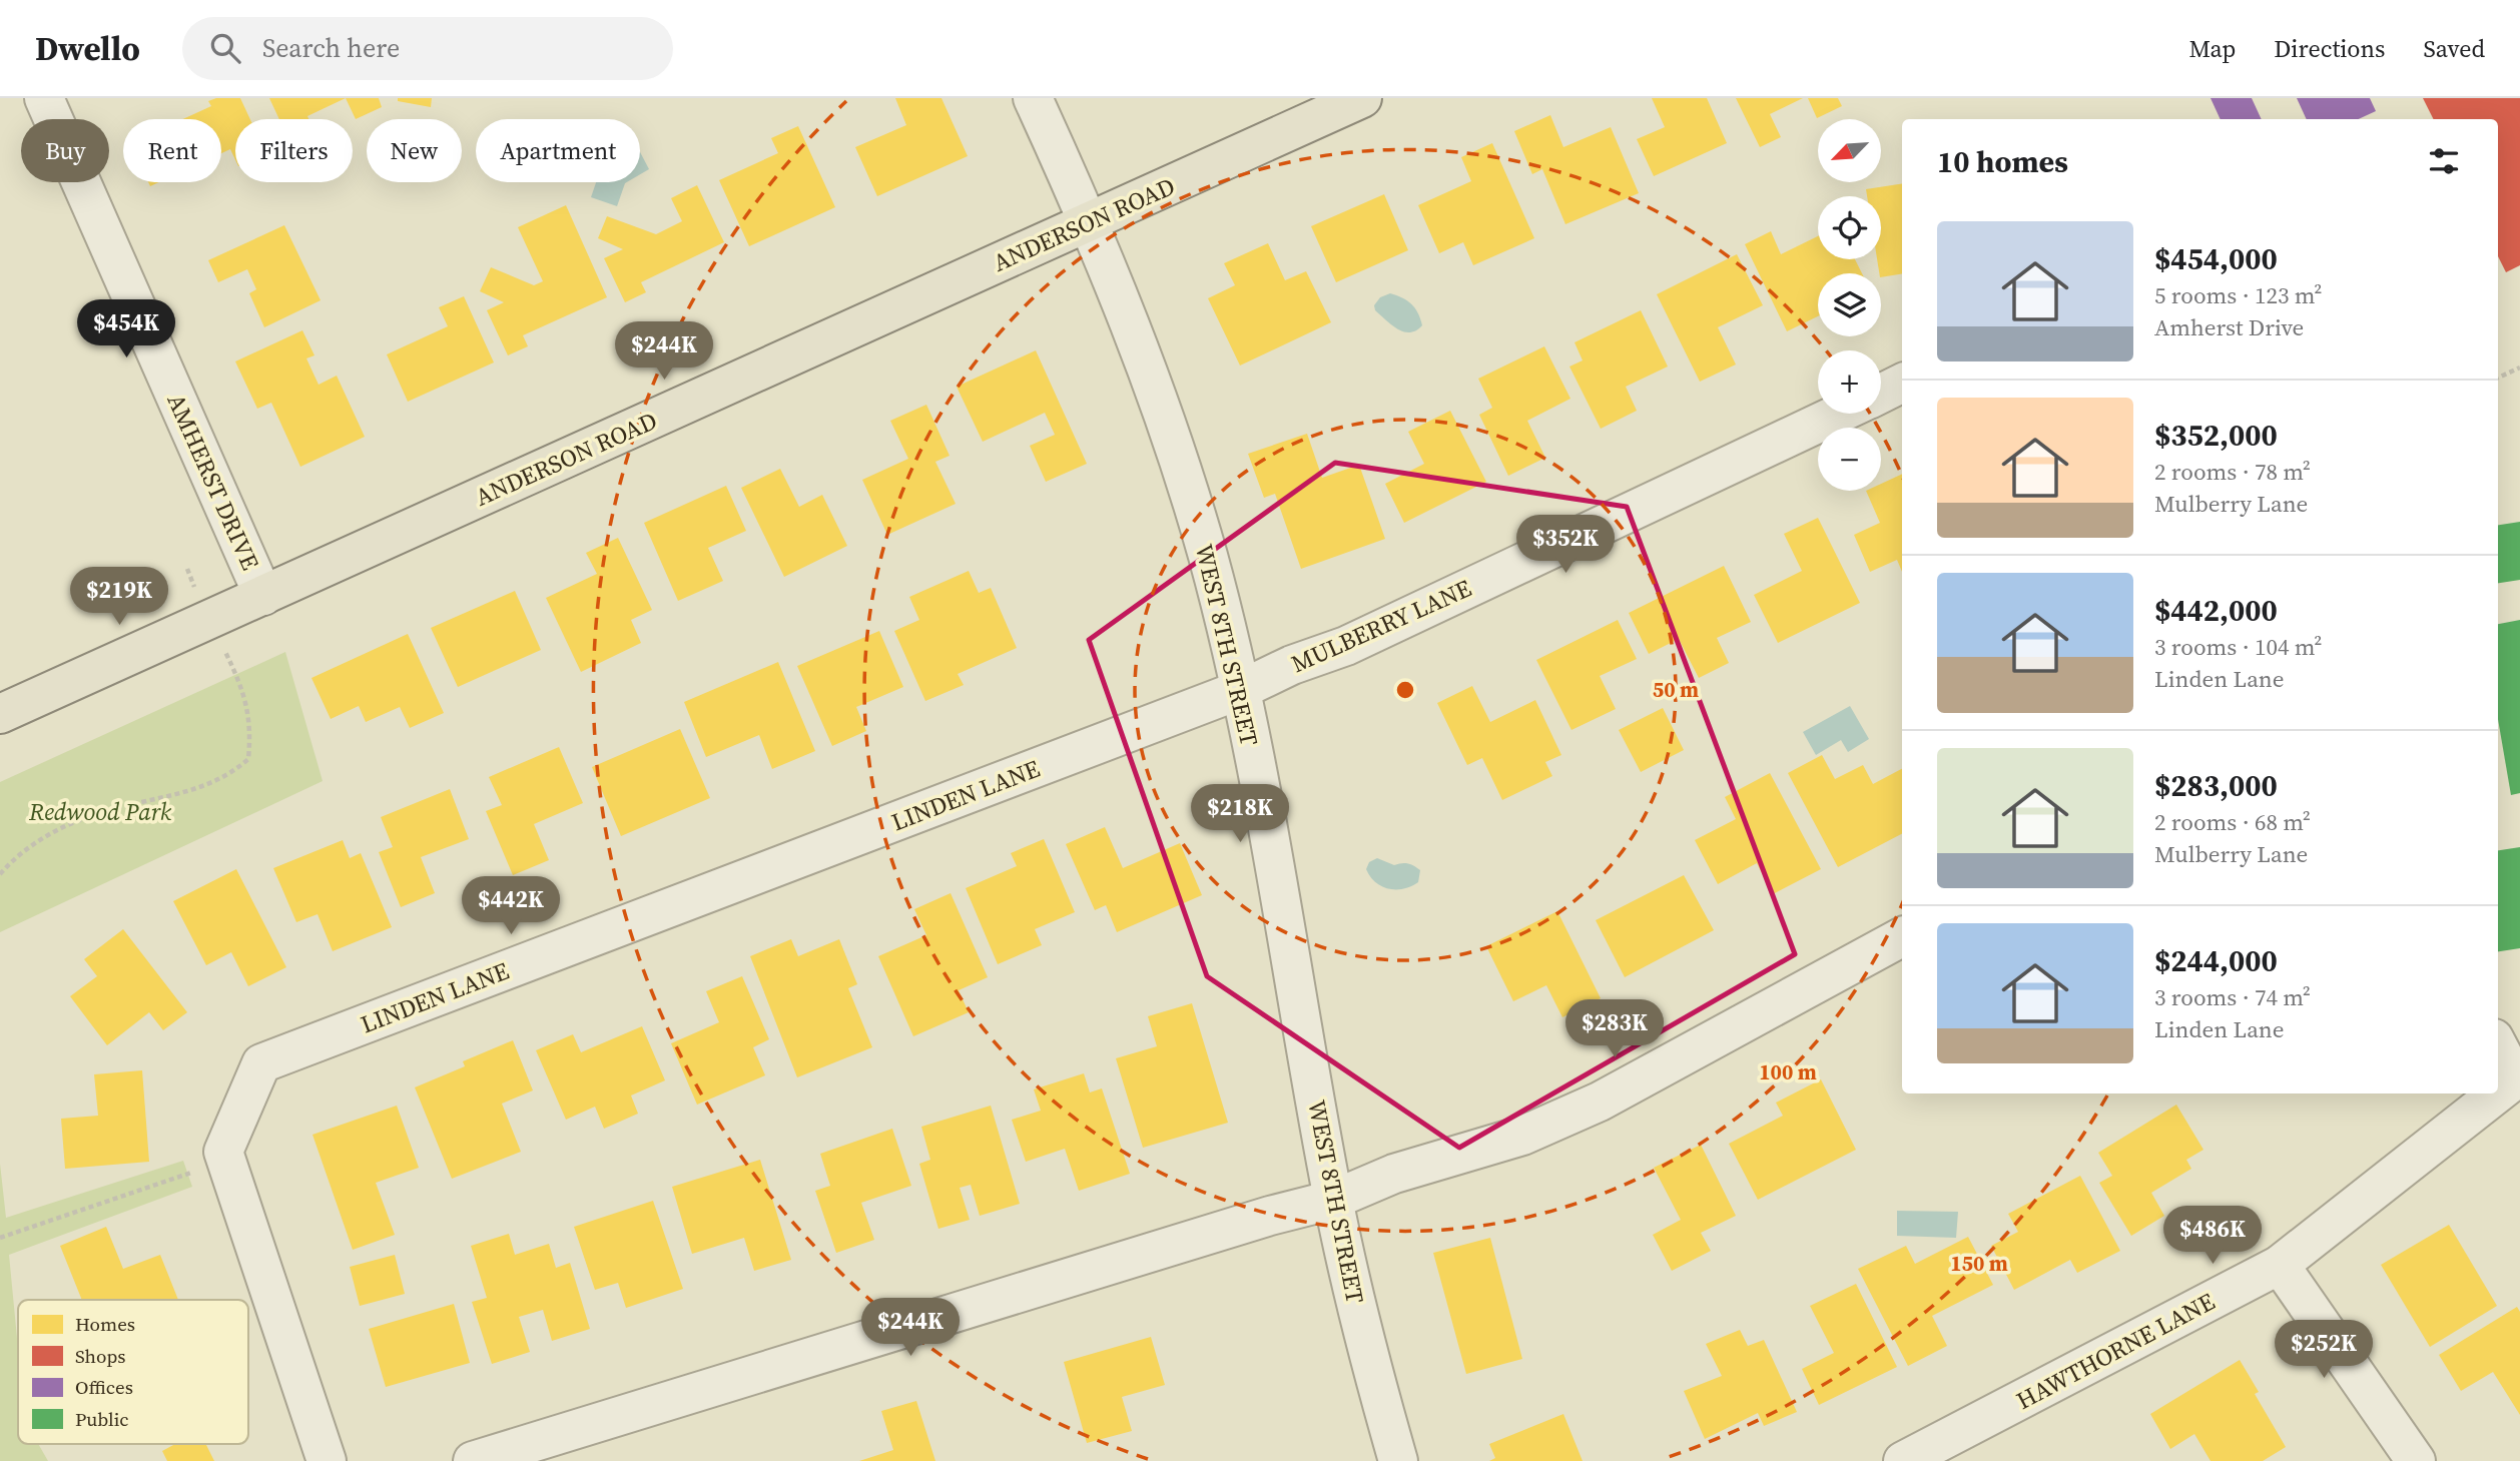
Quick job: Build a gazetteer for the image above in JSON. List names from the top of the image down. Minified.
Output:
{"streets":{"main road":["ANDERSON ROAD"],"street":["AMHERST DRIVE","MULBERRY LANE","WEST 8TH STREET","LINDEN LANE","HAWTHORNE LANE"]},"crossings":[["ANDERSON ROAD","AMHERST DRIVE"],["ANDERSON ROAD","WEST 8TH STREET"],["MULBERRY LANE","WEST 8TH STREET"],["MULBERRY LANE","LINDEN LANE"],["WEST 8TH STREET","LINDEN LANE"]],"parks":["Redwood Park"],"legend":["Homes","Shops","Offices","Public"],"north":"bottom left","page":{"header":"Dwello","search":"Search here","nav":["Map","Directions","Saved"],"map_buttons":["+","−"],"chip":["Buy","Rent","Filters","New","Apartment"],"heading":"10 homes","list":[{"name":"$454,000","note":"5 rooms · 123 m² · Amherst Drive"},{"name":"$352,000","note":"2 rooms · 78 m² · Mulberry Lane"},{"name":"$442,000","note":"3 rooms · 104 m² · Linden Lane"},{"name":"$283,000","note":"2 rooms · 68 m² · Mulberry Lane"},{"name":"$244,000","note":"3 rooms · 74 m² · Linden Lane"}],"price":["$454K","$244K","$352K","$219K","$218K","$442K","$283K","$486K","$244K","$252K"]},"rings":["50 m","100 m","150 m"]}
